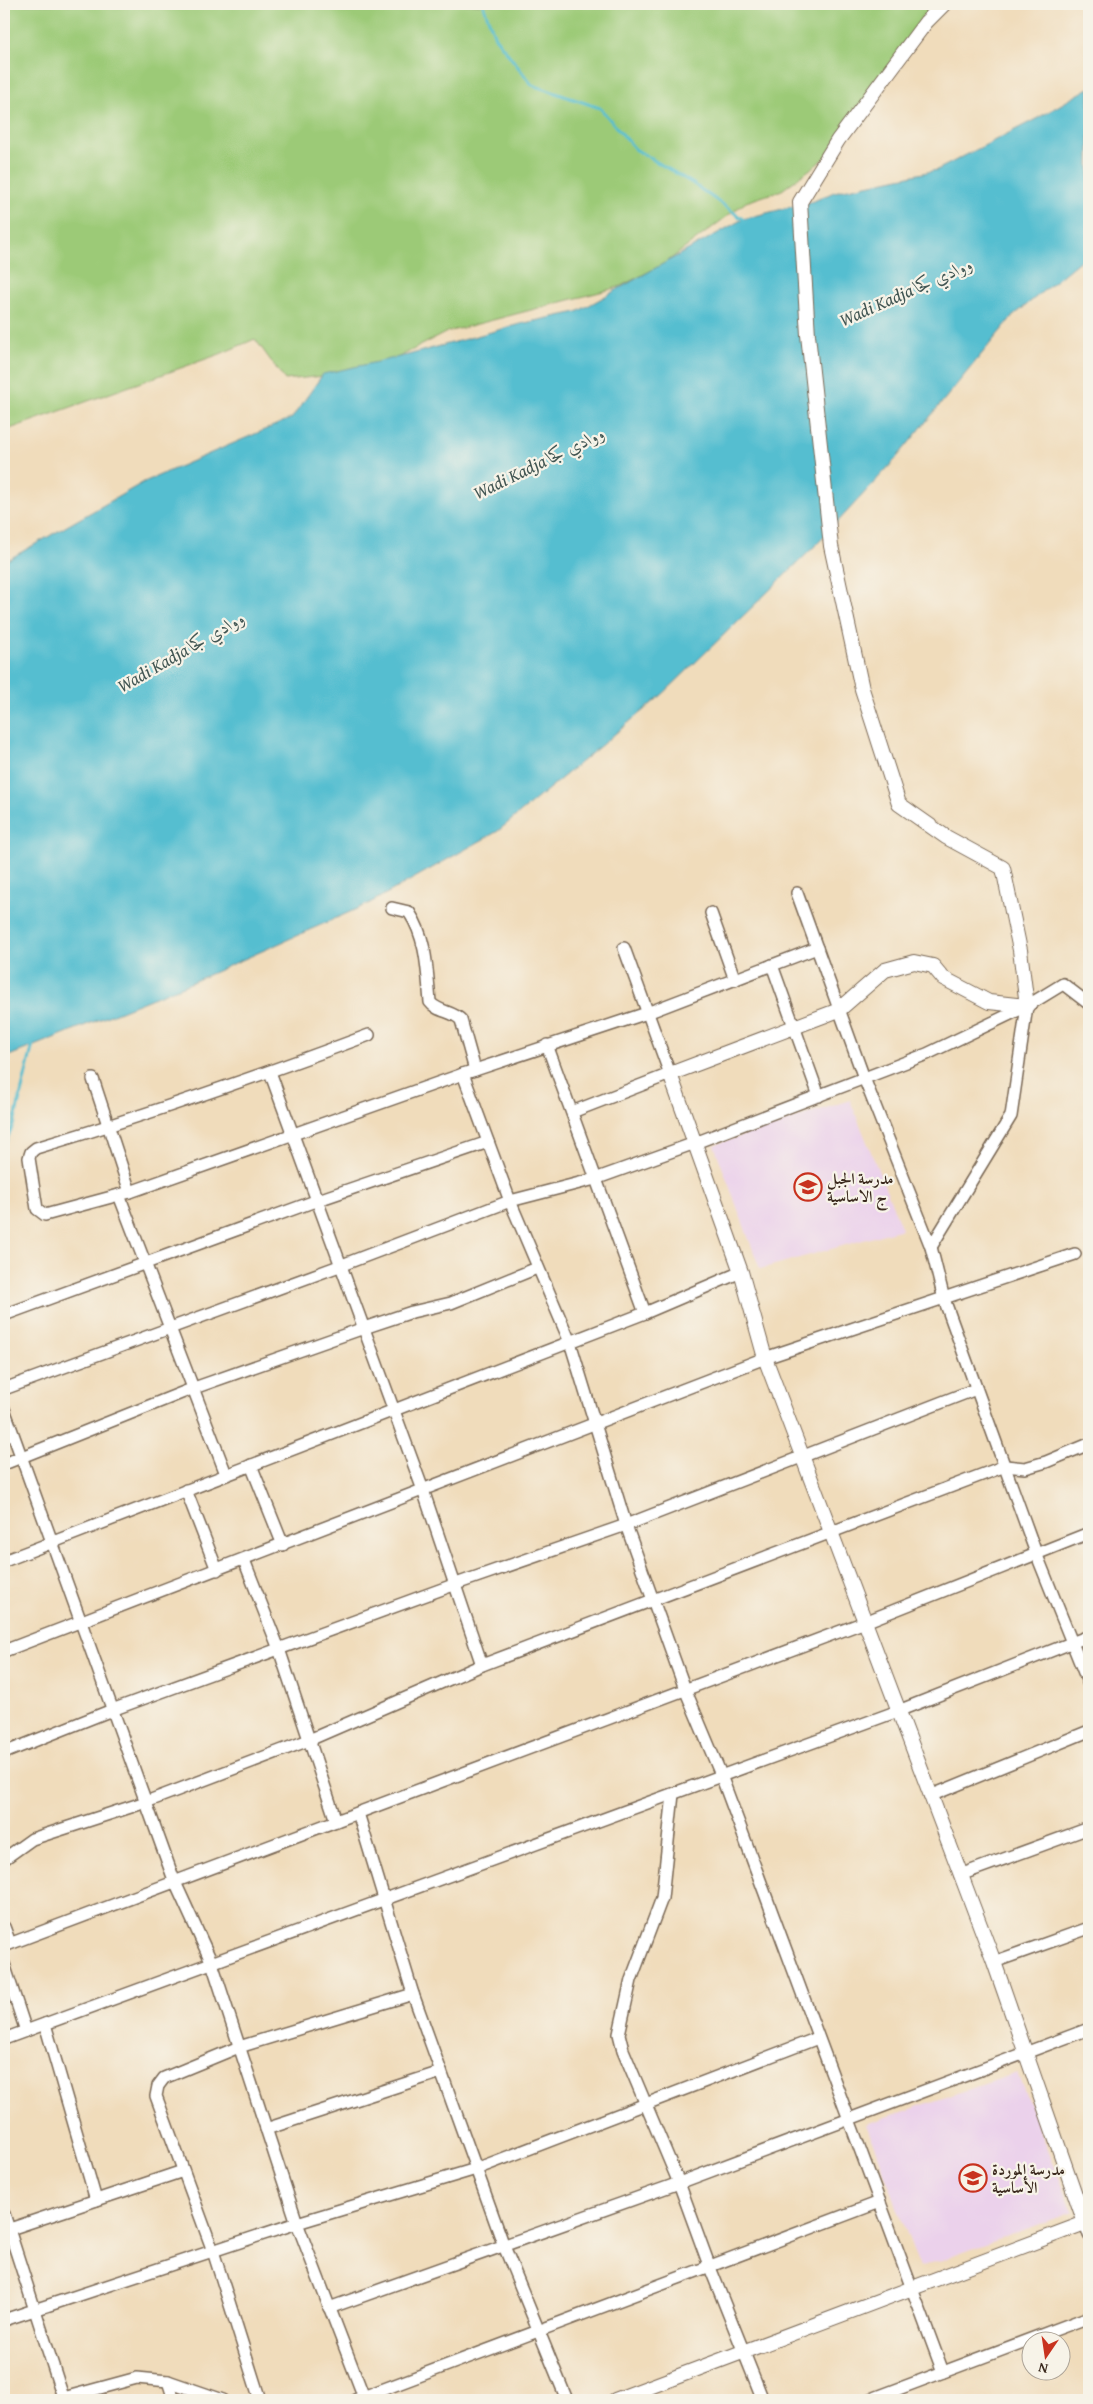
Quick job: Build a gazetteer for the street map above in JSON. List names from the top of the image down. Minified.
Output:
{"water":["Wadi Kadja ووادي كجا"],"places":{"school or university":["مدرسة الجبل ج الاساسية","مدرسة الموردة الأساسية"]},"north":"bottom"}
